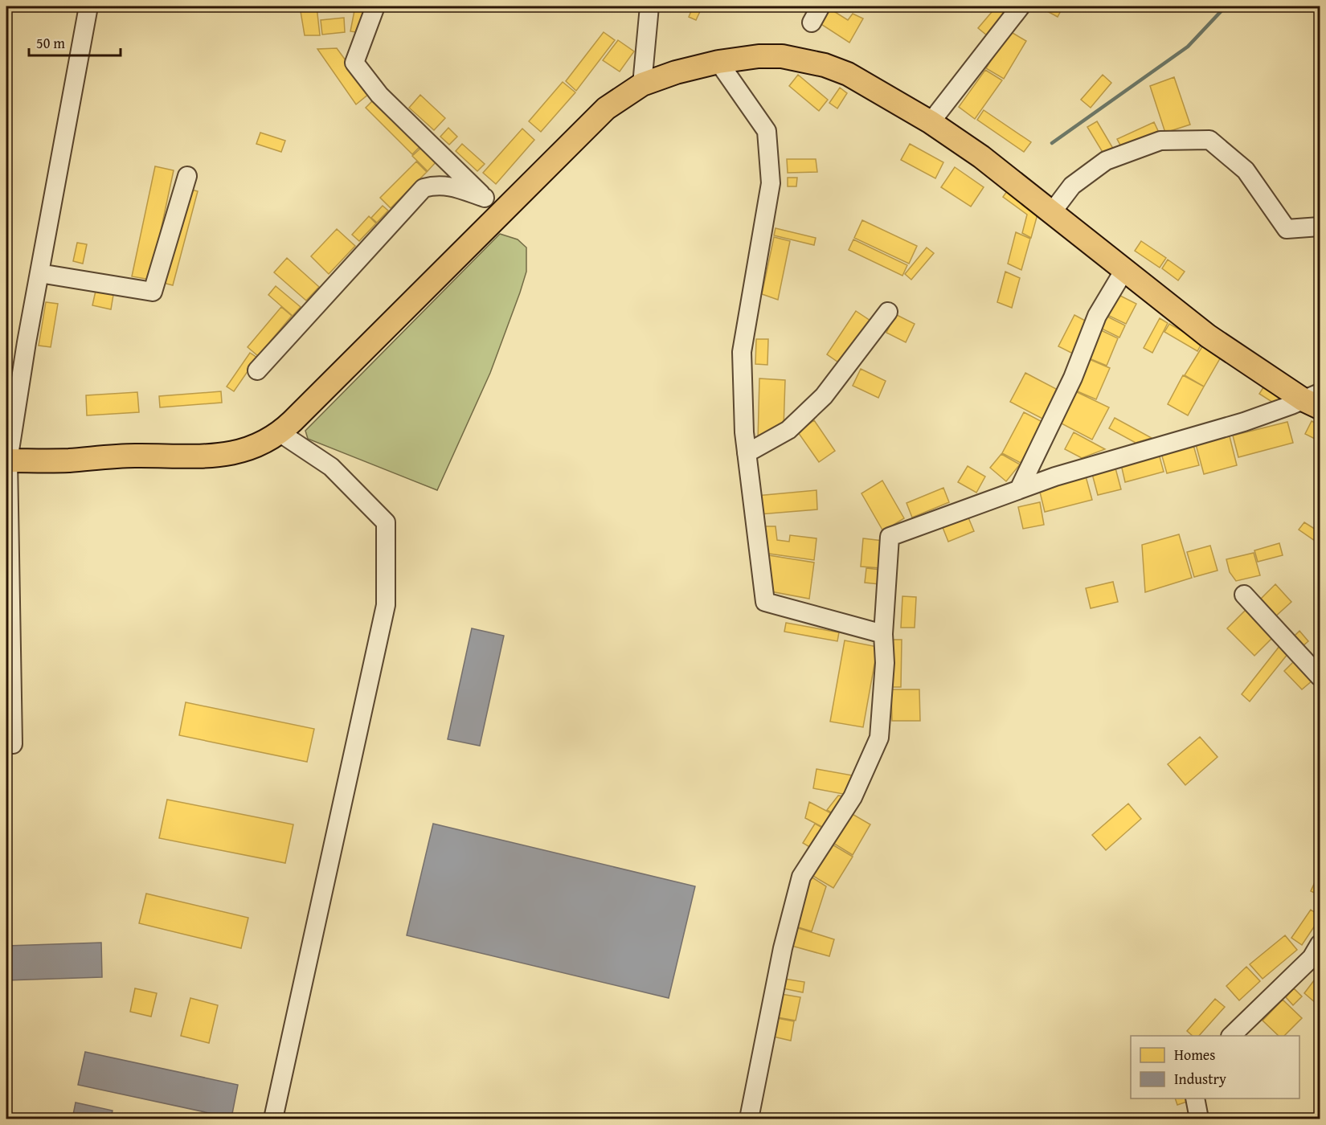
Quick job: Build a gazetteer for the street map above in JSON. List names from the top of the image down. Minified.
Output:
{"legend":["Homes","Industry"],"scale_bar":"50 m"}
